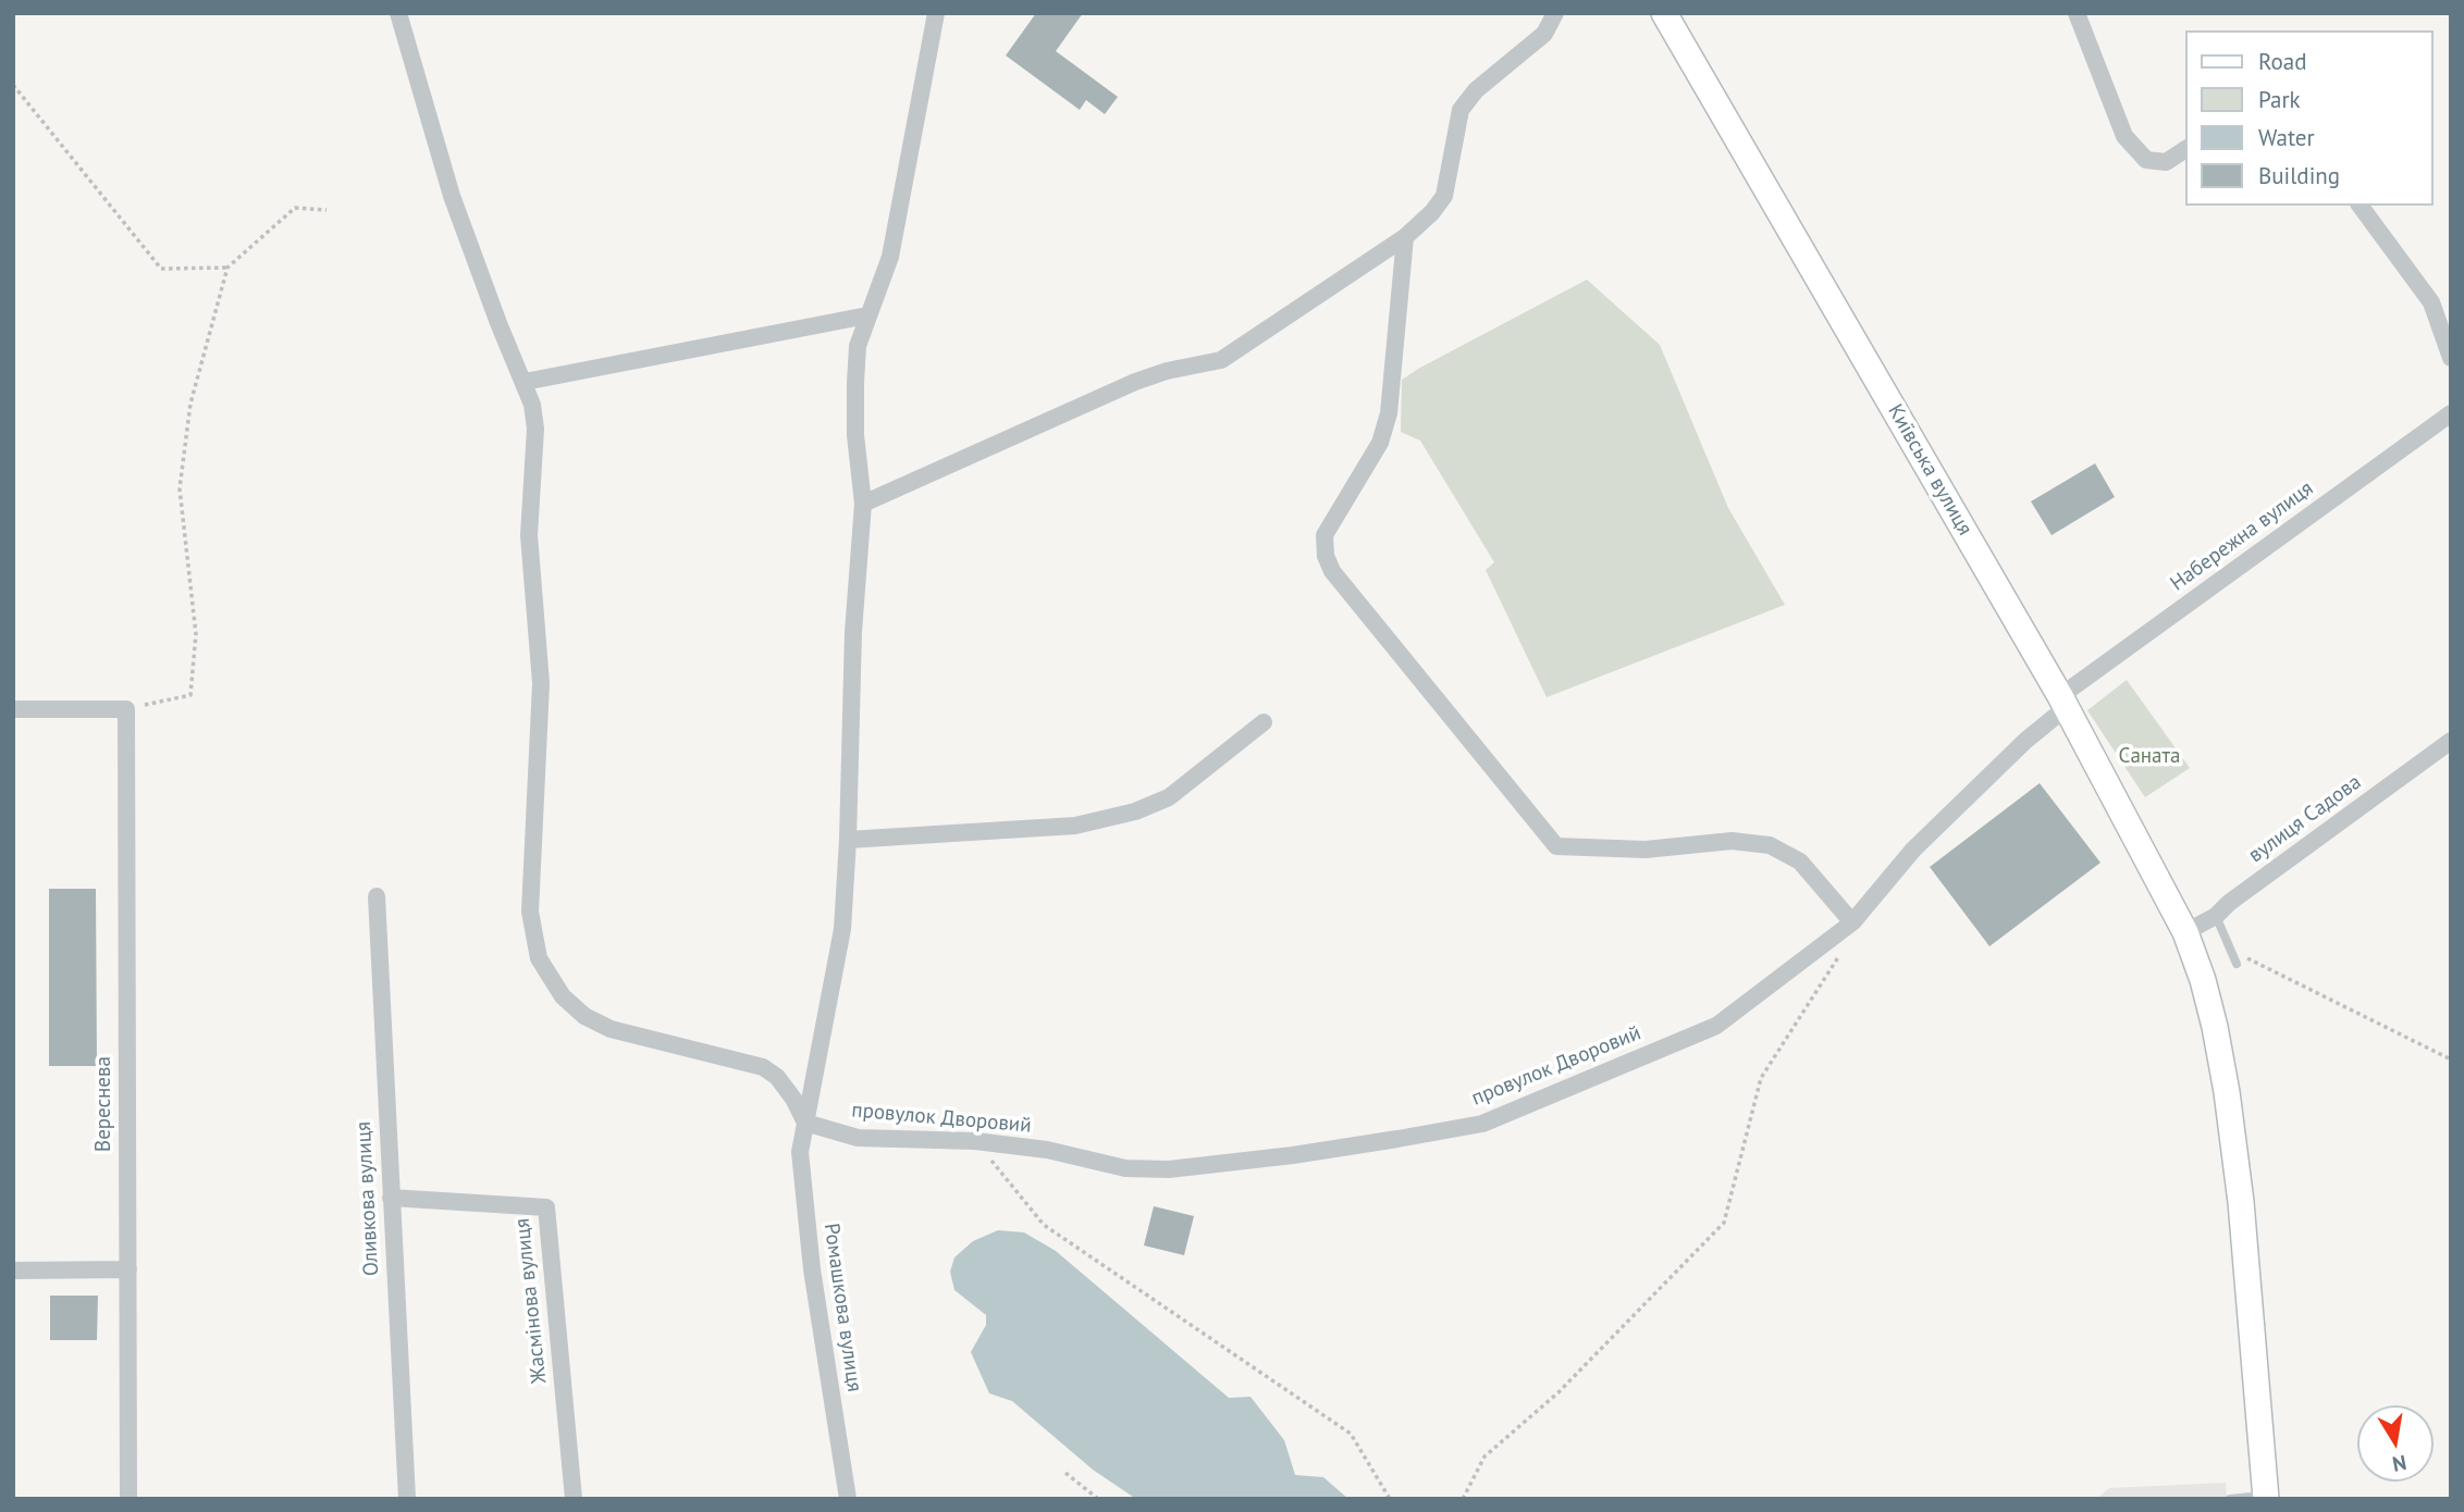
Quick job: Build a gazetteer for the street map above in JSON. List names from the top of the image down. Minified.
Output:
{"streets":{"street":["Київська вулиця","Набережна вулиця","вулиця Садова","провулок Дворовий","Вереснева","Оливкова вулиця","Жасмінова вулиця","Ромашкова вулиця"]},"crossings":[["Київська вулиця","Набережна вулиця"],["Київська вулиця","вулиця Садова"],["Київська вулиця","провулок Дворовий"],["Набережна вулиця","провулок Дворовий"],["провулок Дворовий","Ромашкова вулиця"],["Оливкова вулиця","Жасмінова вулиця"]],"parks":["Саната"],"legend":["Road","Park","Water","Building"],"north":"bottom"}
